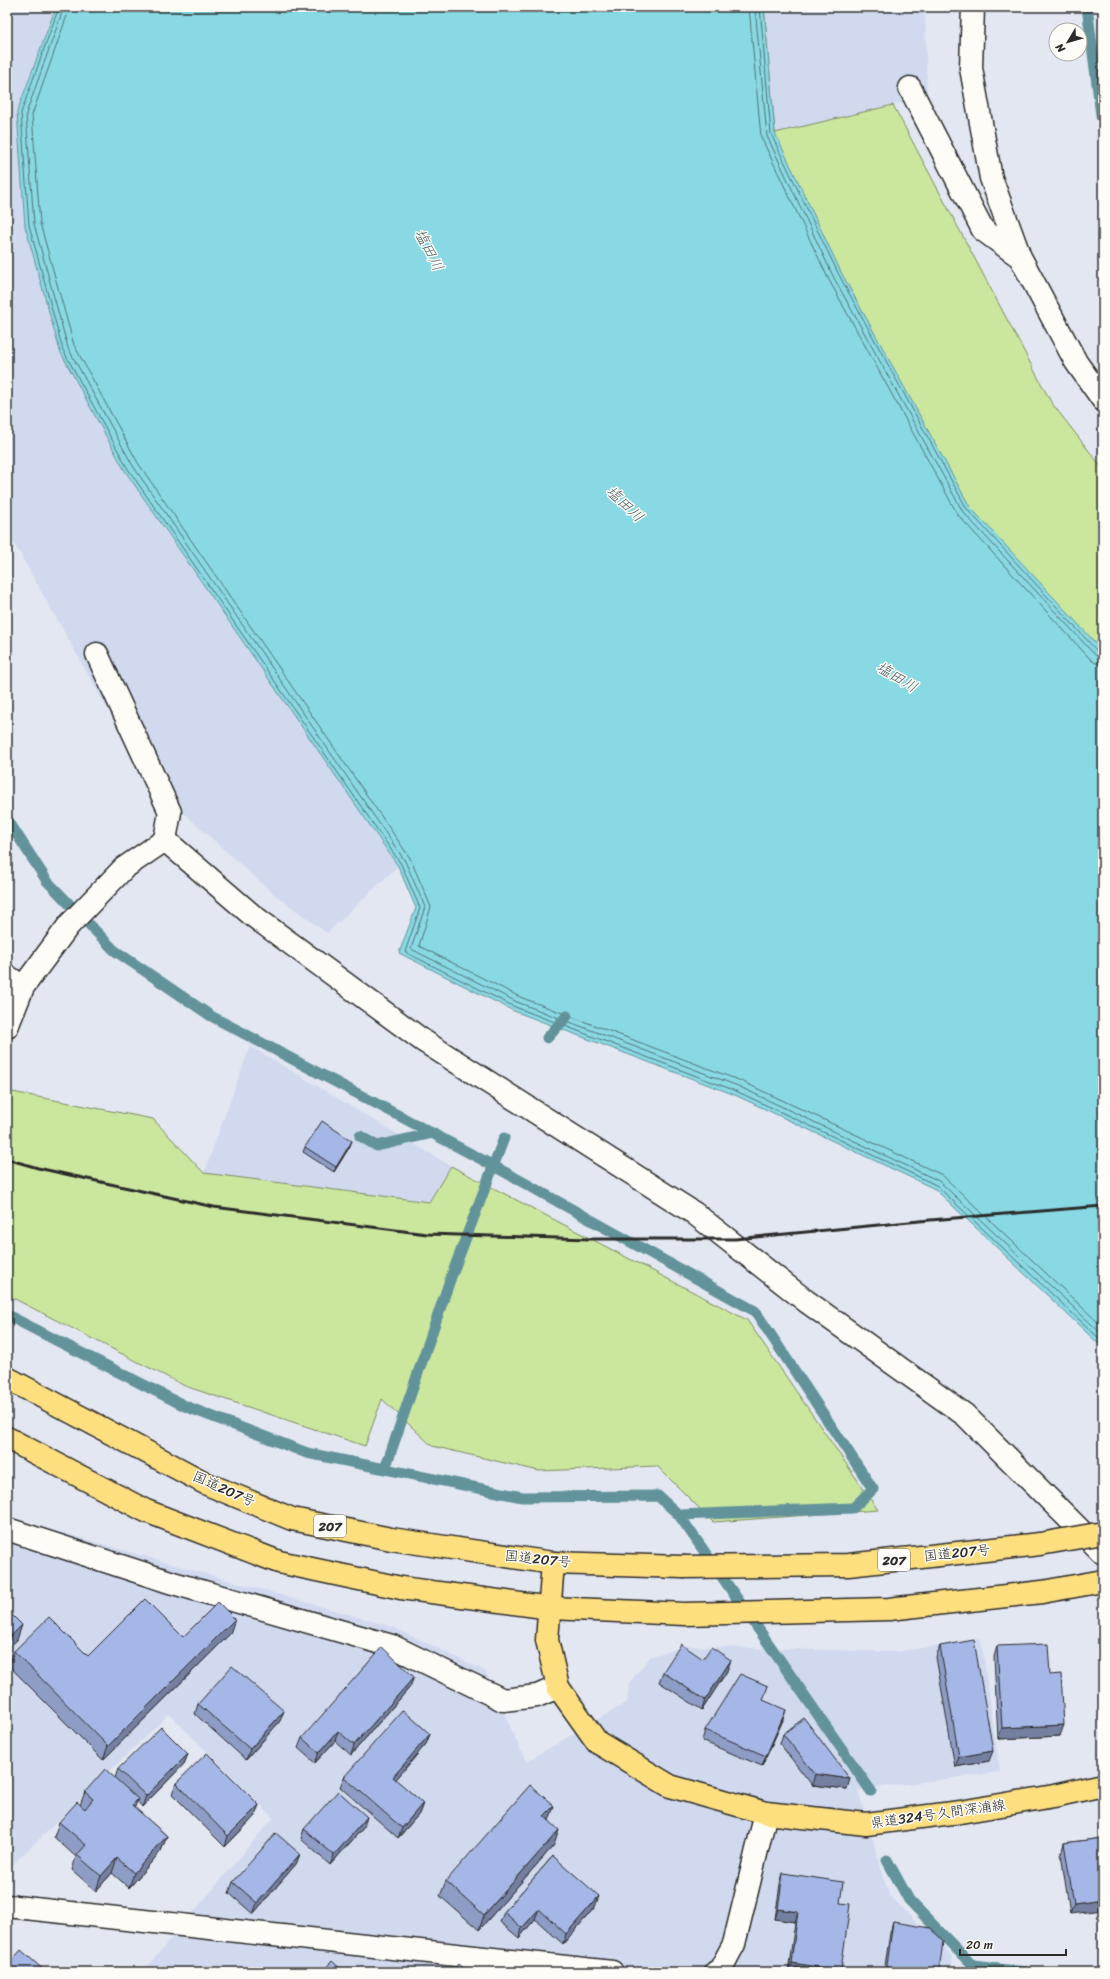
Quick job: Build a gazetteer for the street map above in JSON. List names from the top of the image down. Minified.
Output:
{"streets":{"main road":["国道207号","207","県道324号久間深浦線"]},"crossings":[["国道207号","県道324号久間深浦線"]],"water":["塩田川"],"scale_bar":"20 m","north":"bottom left"}
